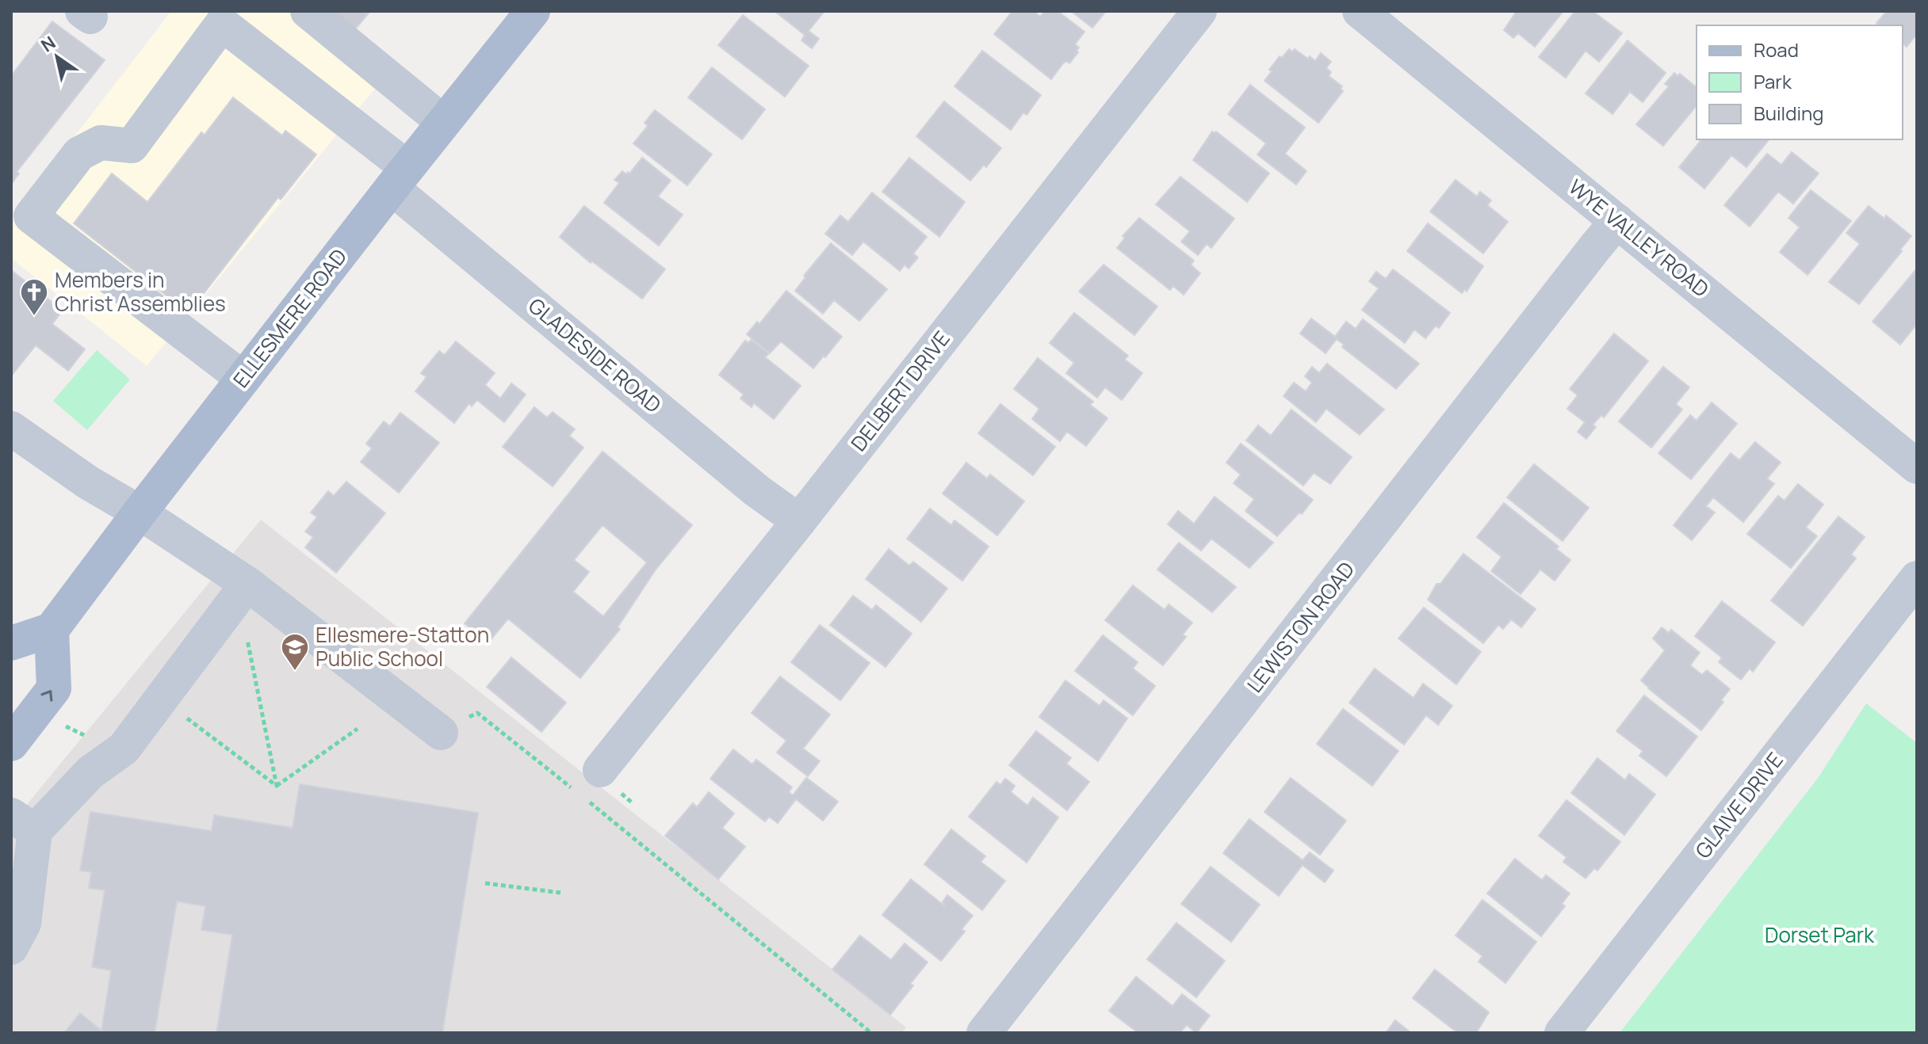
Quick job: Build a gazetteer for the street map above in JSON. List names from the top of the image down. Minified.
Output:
{"streets":{"main road":["ELLESMERE ROAD"],"street":["WYE VALLEY ROAD","GLADESIDE ROAD","DELBERT DRIVE","LEWISTON ROAD","GLAIVE DRIVE"]},"crossings":[["WYE VALLEY ROAD","LEWISTON ROAD"],["ELLESMERE ROAD","GLADESIDE ROAD"],["GLADESIDE ROAD","DELBERT DRIVE"]],"parks":["Dorset Park"],"places":{"church":["Members in Christ Assemblies"],"school or university":["Ellesmere-Statton Public School"]},"legend":["Road","Park","Building"],"north":"top left"}
